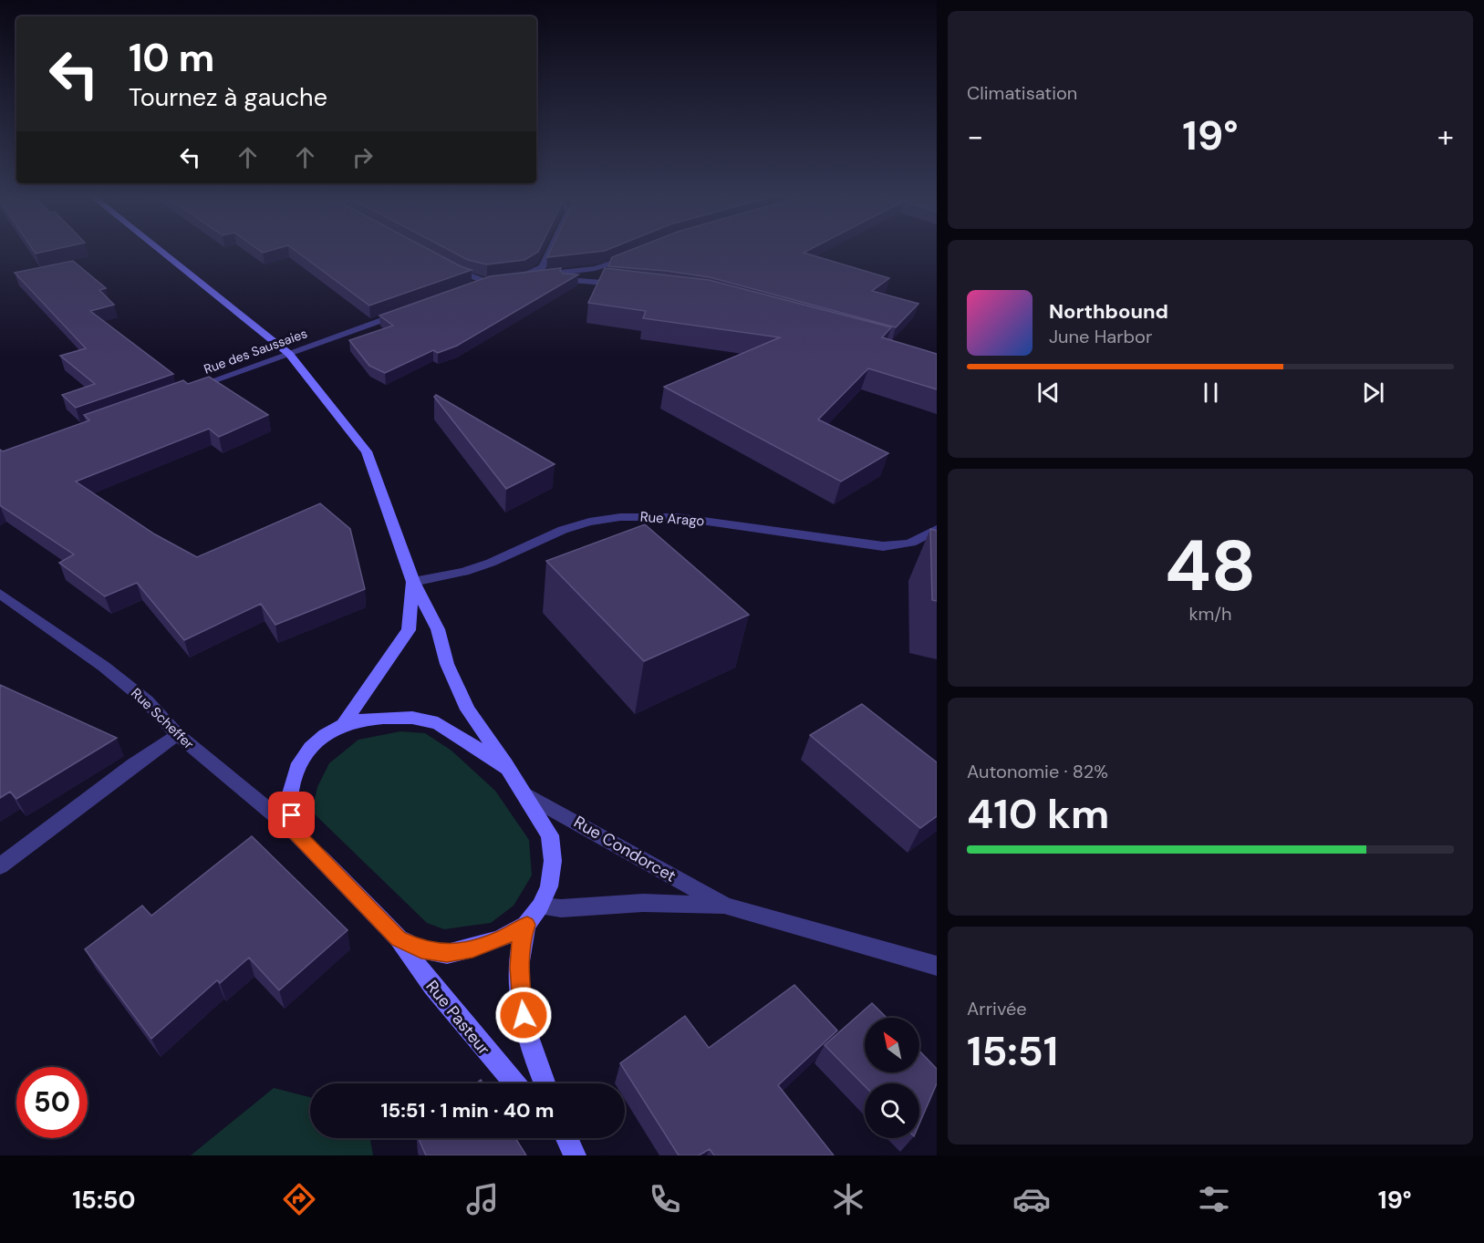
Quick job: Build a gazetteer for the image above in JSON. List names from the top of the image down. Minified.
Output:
{"streets":{"main road":["Rue Pasteur"],"street":["Rue des Saussaies","Rue Arago","Rue Scheffer","Rue Condorcet"]},"north":"top left","page":{"tile":["Climatisation",["48","km/h"],["Autonomie · 82%","410 km"],["Arrivée","15:51"]],"turn":["10 m","Tournez à gauche"],"heat":["−","19°","+"],"song":["Northbound","June Harbor"],"limit":"50","trip":"15:51 · 1 min · 40 m","tabs":["15:50","19°"]}}
